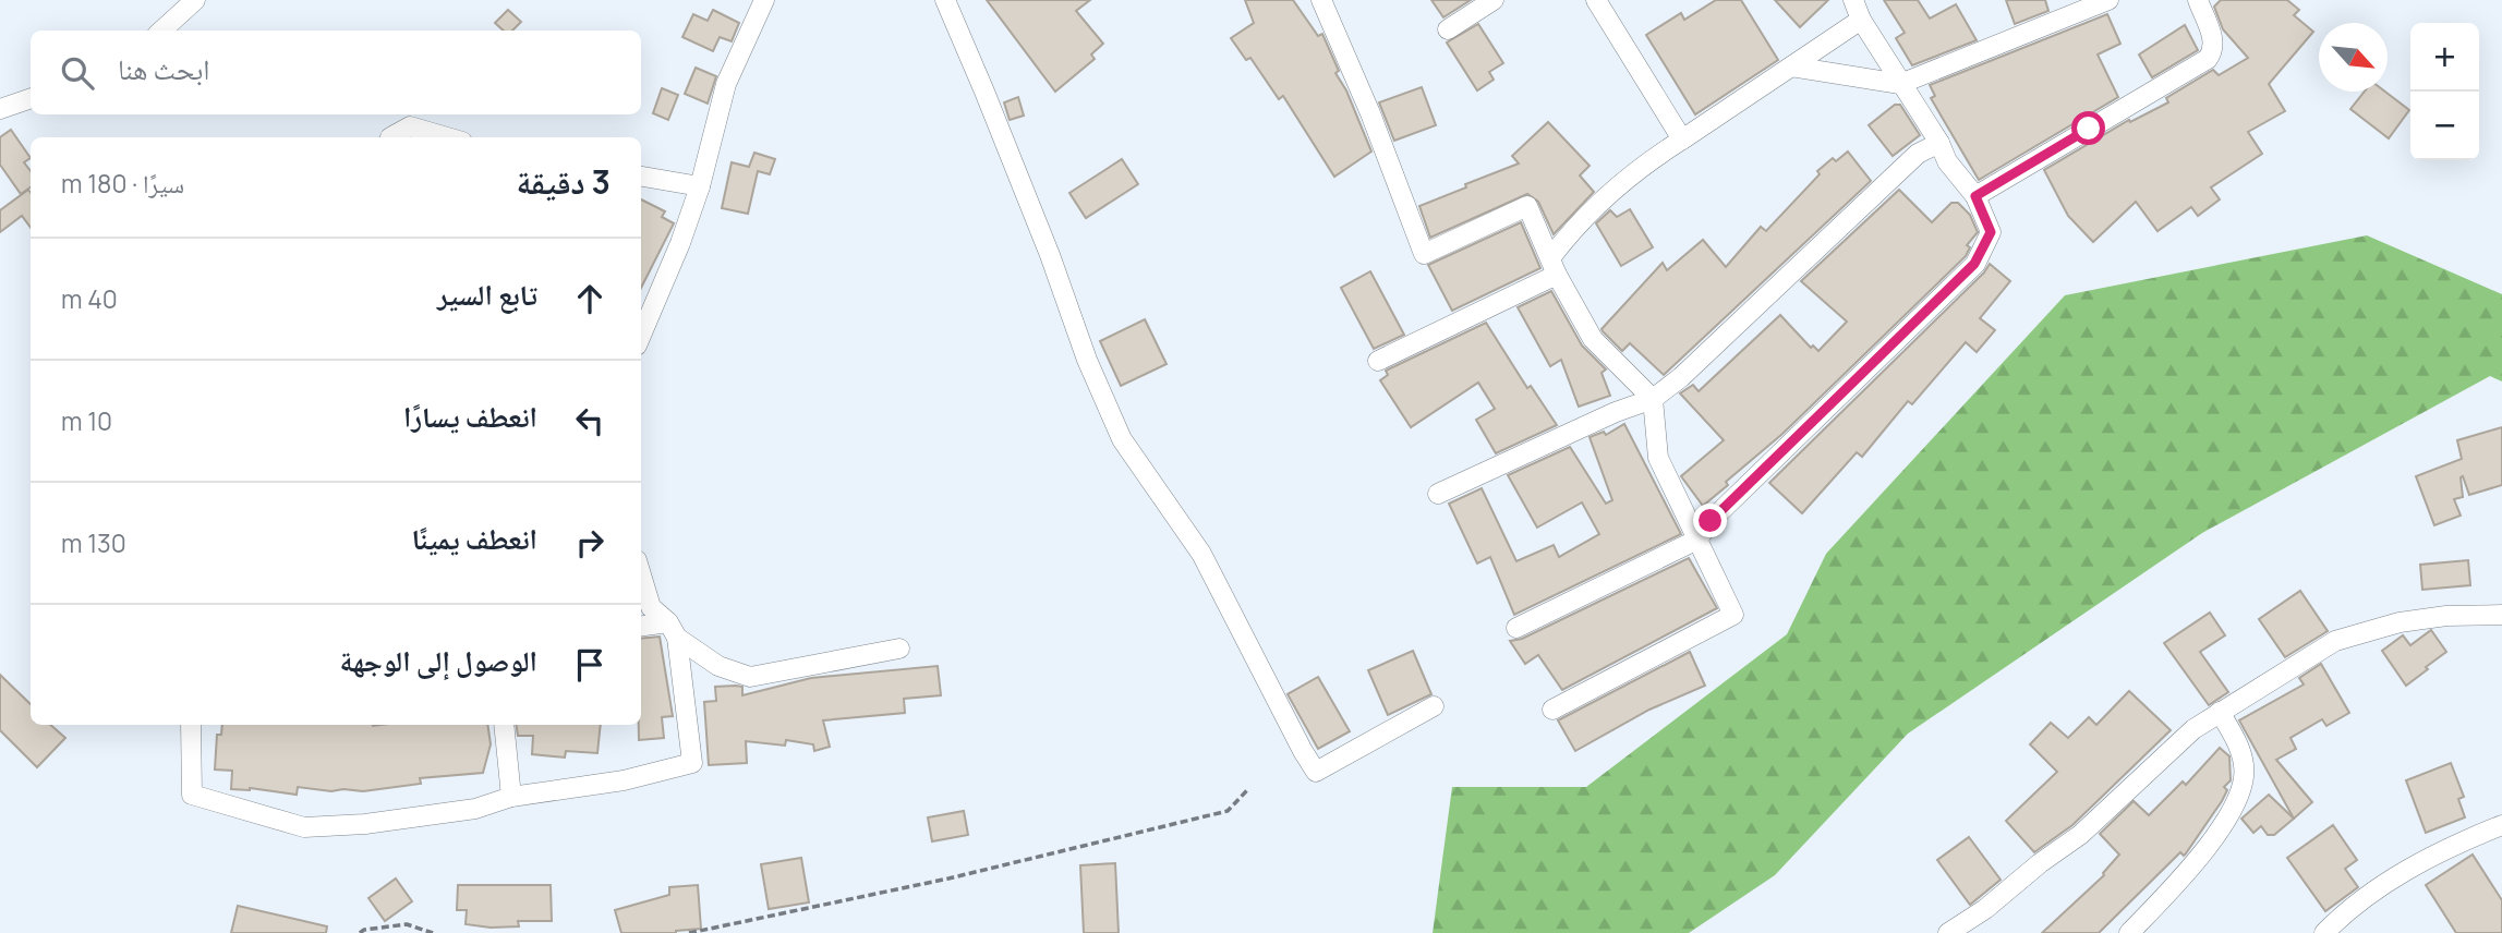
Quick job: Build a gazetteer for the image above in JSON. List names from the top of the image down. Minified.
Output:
{"north":"bottom right","page":{"map_buttons":["+","−"],"search":"ابحث هنا","heading":["3 دقيقة","سيرًا · 180 m"],"list":[["تابع السير","40 m"],["انعطف يسارًا","10 m"],["انعطف يمينًا","130 m"],"الوصول إلى الوجهة"]}}
